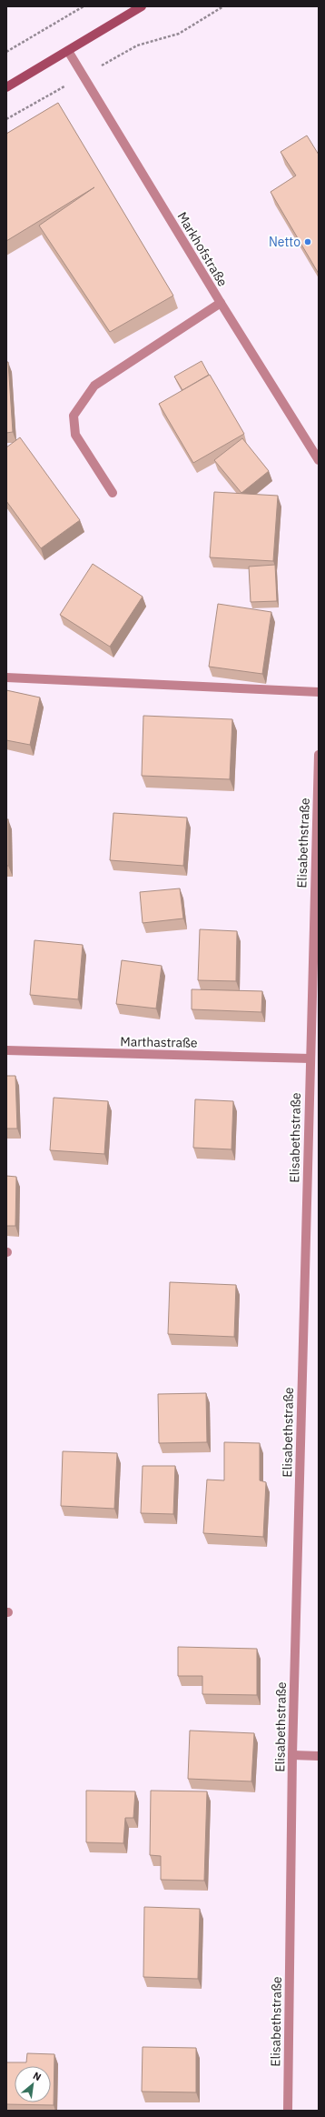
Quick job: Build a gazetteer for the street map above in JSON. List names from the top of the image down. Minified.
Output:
{"streets":{"street":["Markhofstraße","Elisabethstraße","Marthastraße"]},"crossings":[["Elisabethstraße","Marthastraße"]],"places":["Netto"],"north":"top right"}
